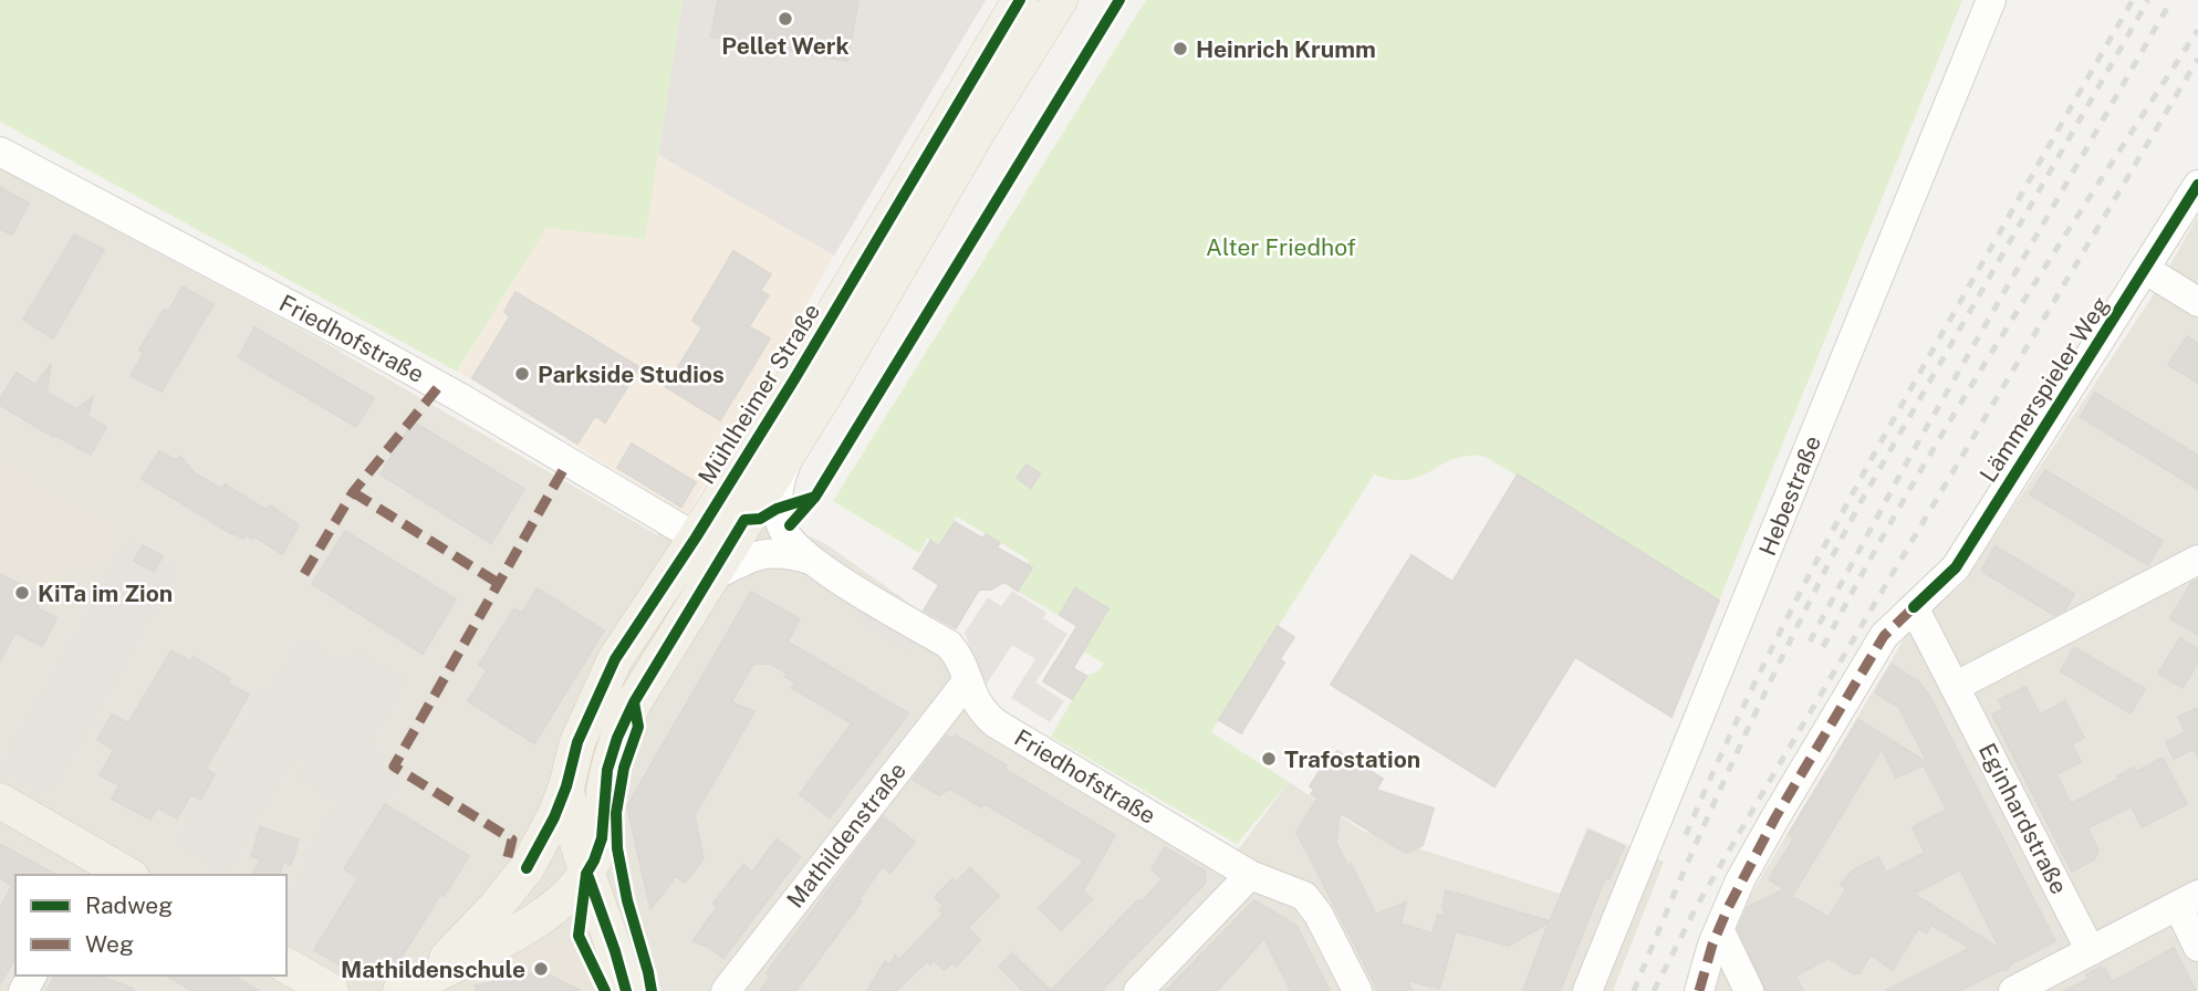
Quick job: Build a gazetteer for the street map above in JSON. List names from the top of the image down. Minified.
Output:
{"streets":{"main road":["Mühlheimer Straße"],"street":["Friedhofstraße","Lämmerspieler Weg","Hebestraße","Eginhardstraße","Mathildenstraße"]},"crossings":[["Friedhofstraße","Mühlheimer Straße"],["Friedhofstraße","Mathildenstraße"],["Lämmerspieler Weg","Eginhardstraße"]],"parks":["Alter Friedhof"],"places":["Pellet Werk","Heinrich Krumm","Parkside Studios","KiTa im Zion","Trafostation","Mathildenschule"],"legend":["Radweg","Weg"]}
